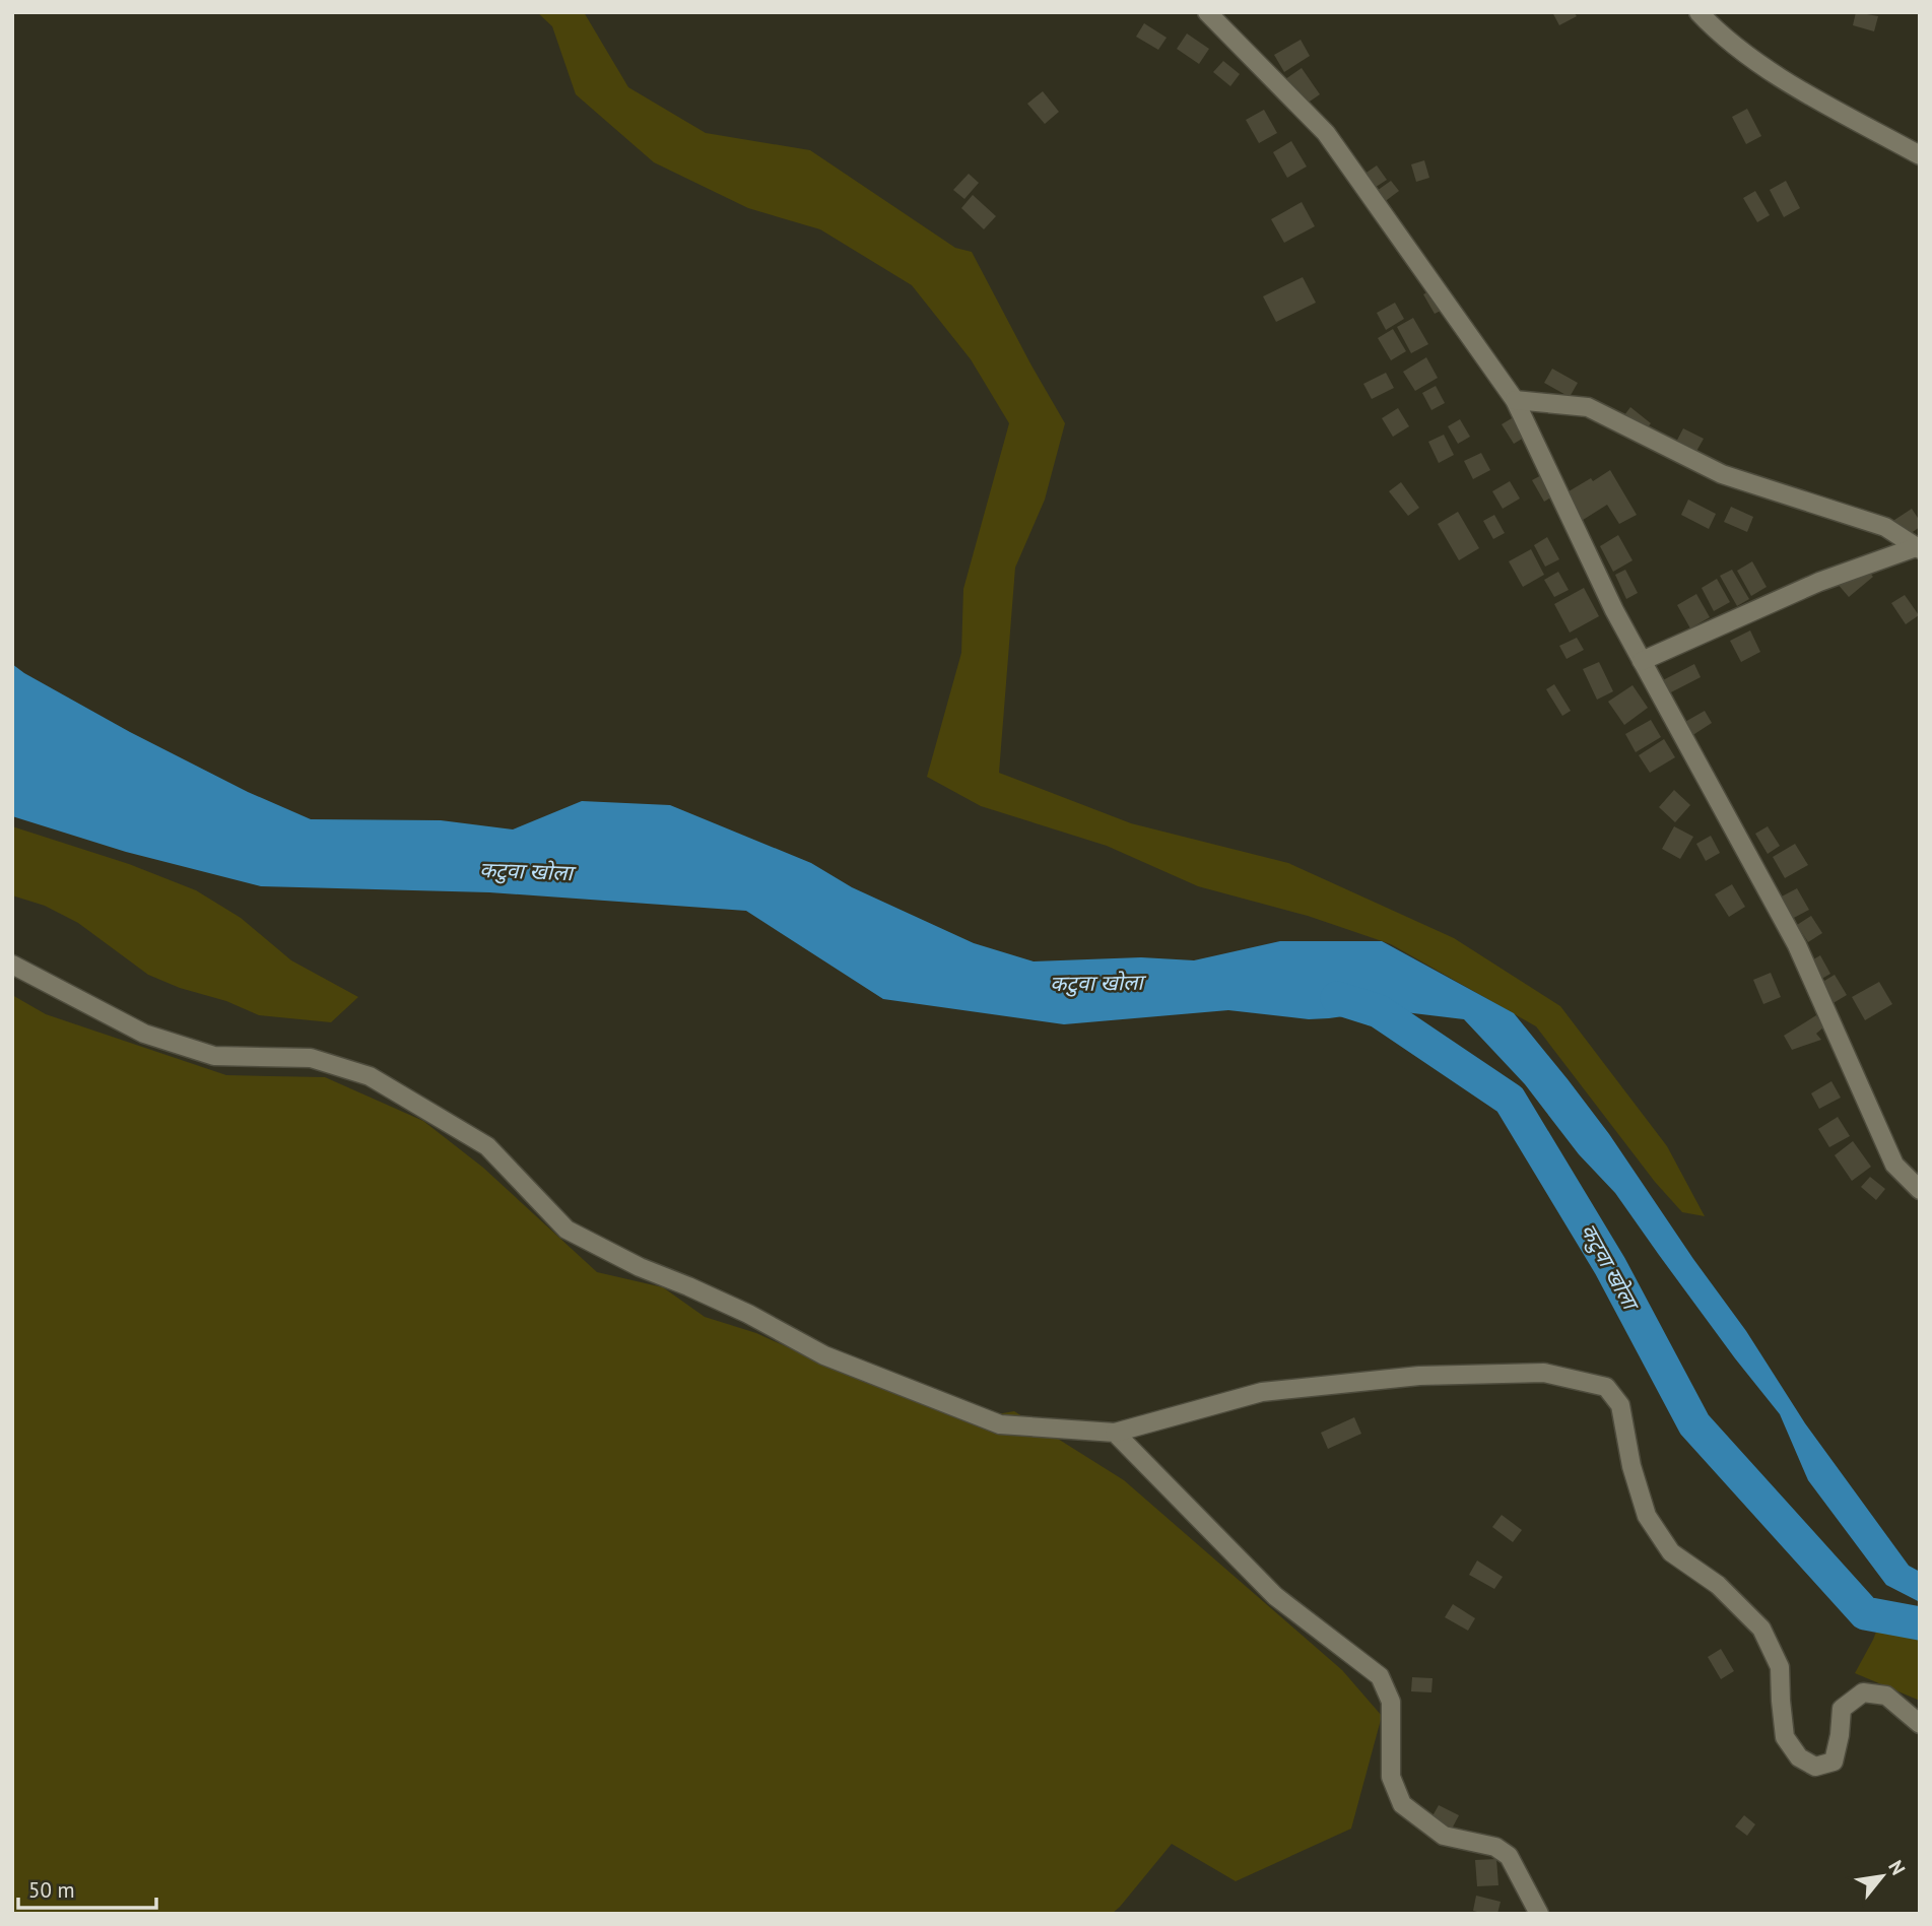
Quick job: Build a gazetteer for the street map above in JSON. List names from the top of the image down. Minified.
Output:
{"water":["कटुवा खोला"],"scale_bar":"50 m","north":"top right"}
